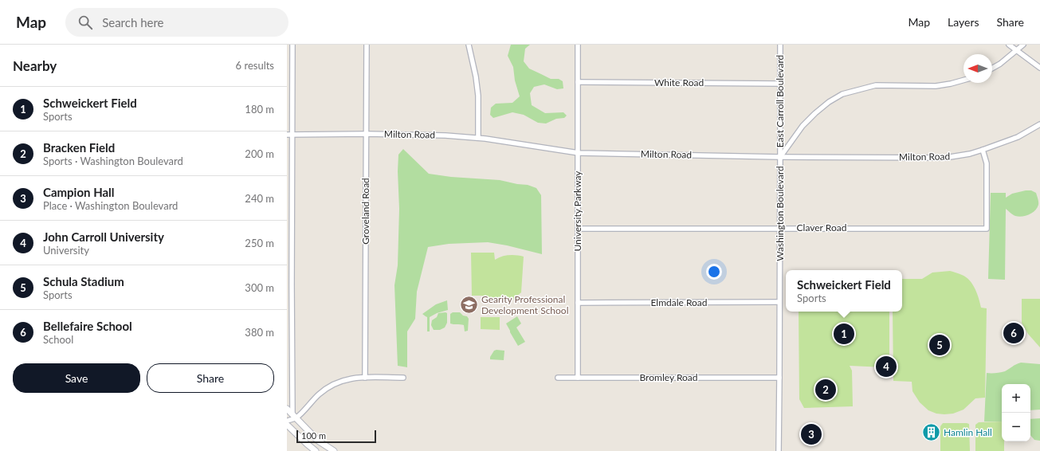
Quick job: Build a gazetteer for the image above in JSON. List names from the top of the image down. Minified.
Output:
{"streets":{"street":["White Road","East Carroll Boulevard","Milton Road","Groveland Road","University Parkway","Washington Boulevard","Claver Road","Elmdale Road","Bromley Road"]},"crossings":[["White Road","East Carroll Boulevard"],["White Road","University Parkway"],["East Carroll Boulevard","Milton Road"],["East Carroll Boulevard","Washington Boulevard"],["Milton Road","Groveland Road"],["Milton Road","University Parkway"],["Milton Road","Washington Boulevard"],["Milton Road","Claver Road"],["University Parkway","Claver Road"],["University Parkway","Elmdale Road"],["University Parkway","Bromley Road"],["Washington Boulevard","Claver Road"],["Washington Boulevard","Elmdale Road"],["Washington Boulevard","Bromley Road"]],"places":{"school or university":["Gearity Professional Development School"],"building":["Hamlin Hall"]},"scale_bar":"100 m","north":"left","page":{"header":"Map","search":"Search here","nav":["Map","Layers","Share"],"heading":["Nearby","6 results"],"list":[{"mark":"1","name":"Schweickert Field","note":"Sports","value":"180 m"},{"mark":"2","name":"Bracken Field","note":"Sports · Washington Boulevard","value":"200 m"},{"mark":"3","name":"Campion Hall","note":"Place · Washington Boulevard","value":"240 m"},{"mark":"4","name":"John Carroll University","note":"University","value":"250 m"},{"mark":"5","name":"Schula Stadium","note":"Sports","value":"300 m"},{"mark":"6","name":"Bellefaire School","note":"School","value":"380 m"}],"popup":["Schweickert Field","Sports"],"pins":["6","1","5","4","2","3"],"buttons":["Save","Share"],"map_buttons":["+","−"],"scale":"100 m"}}
